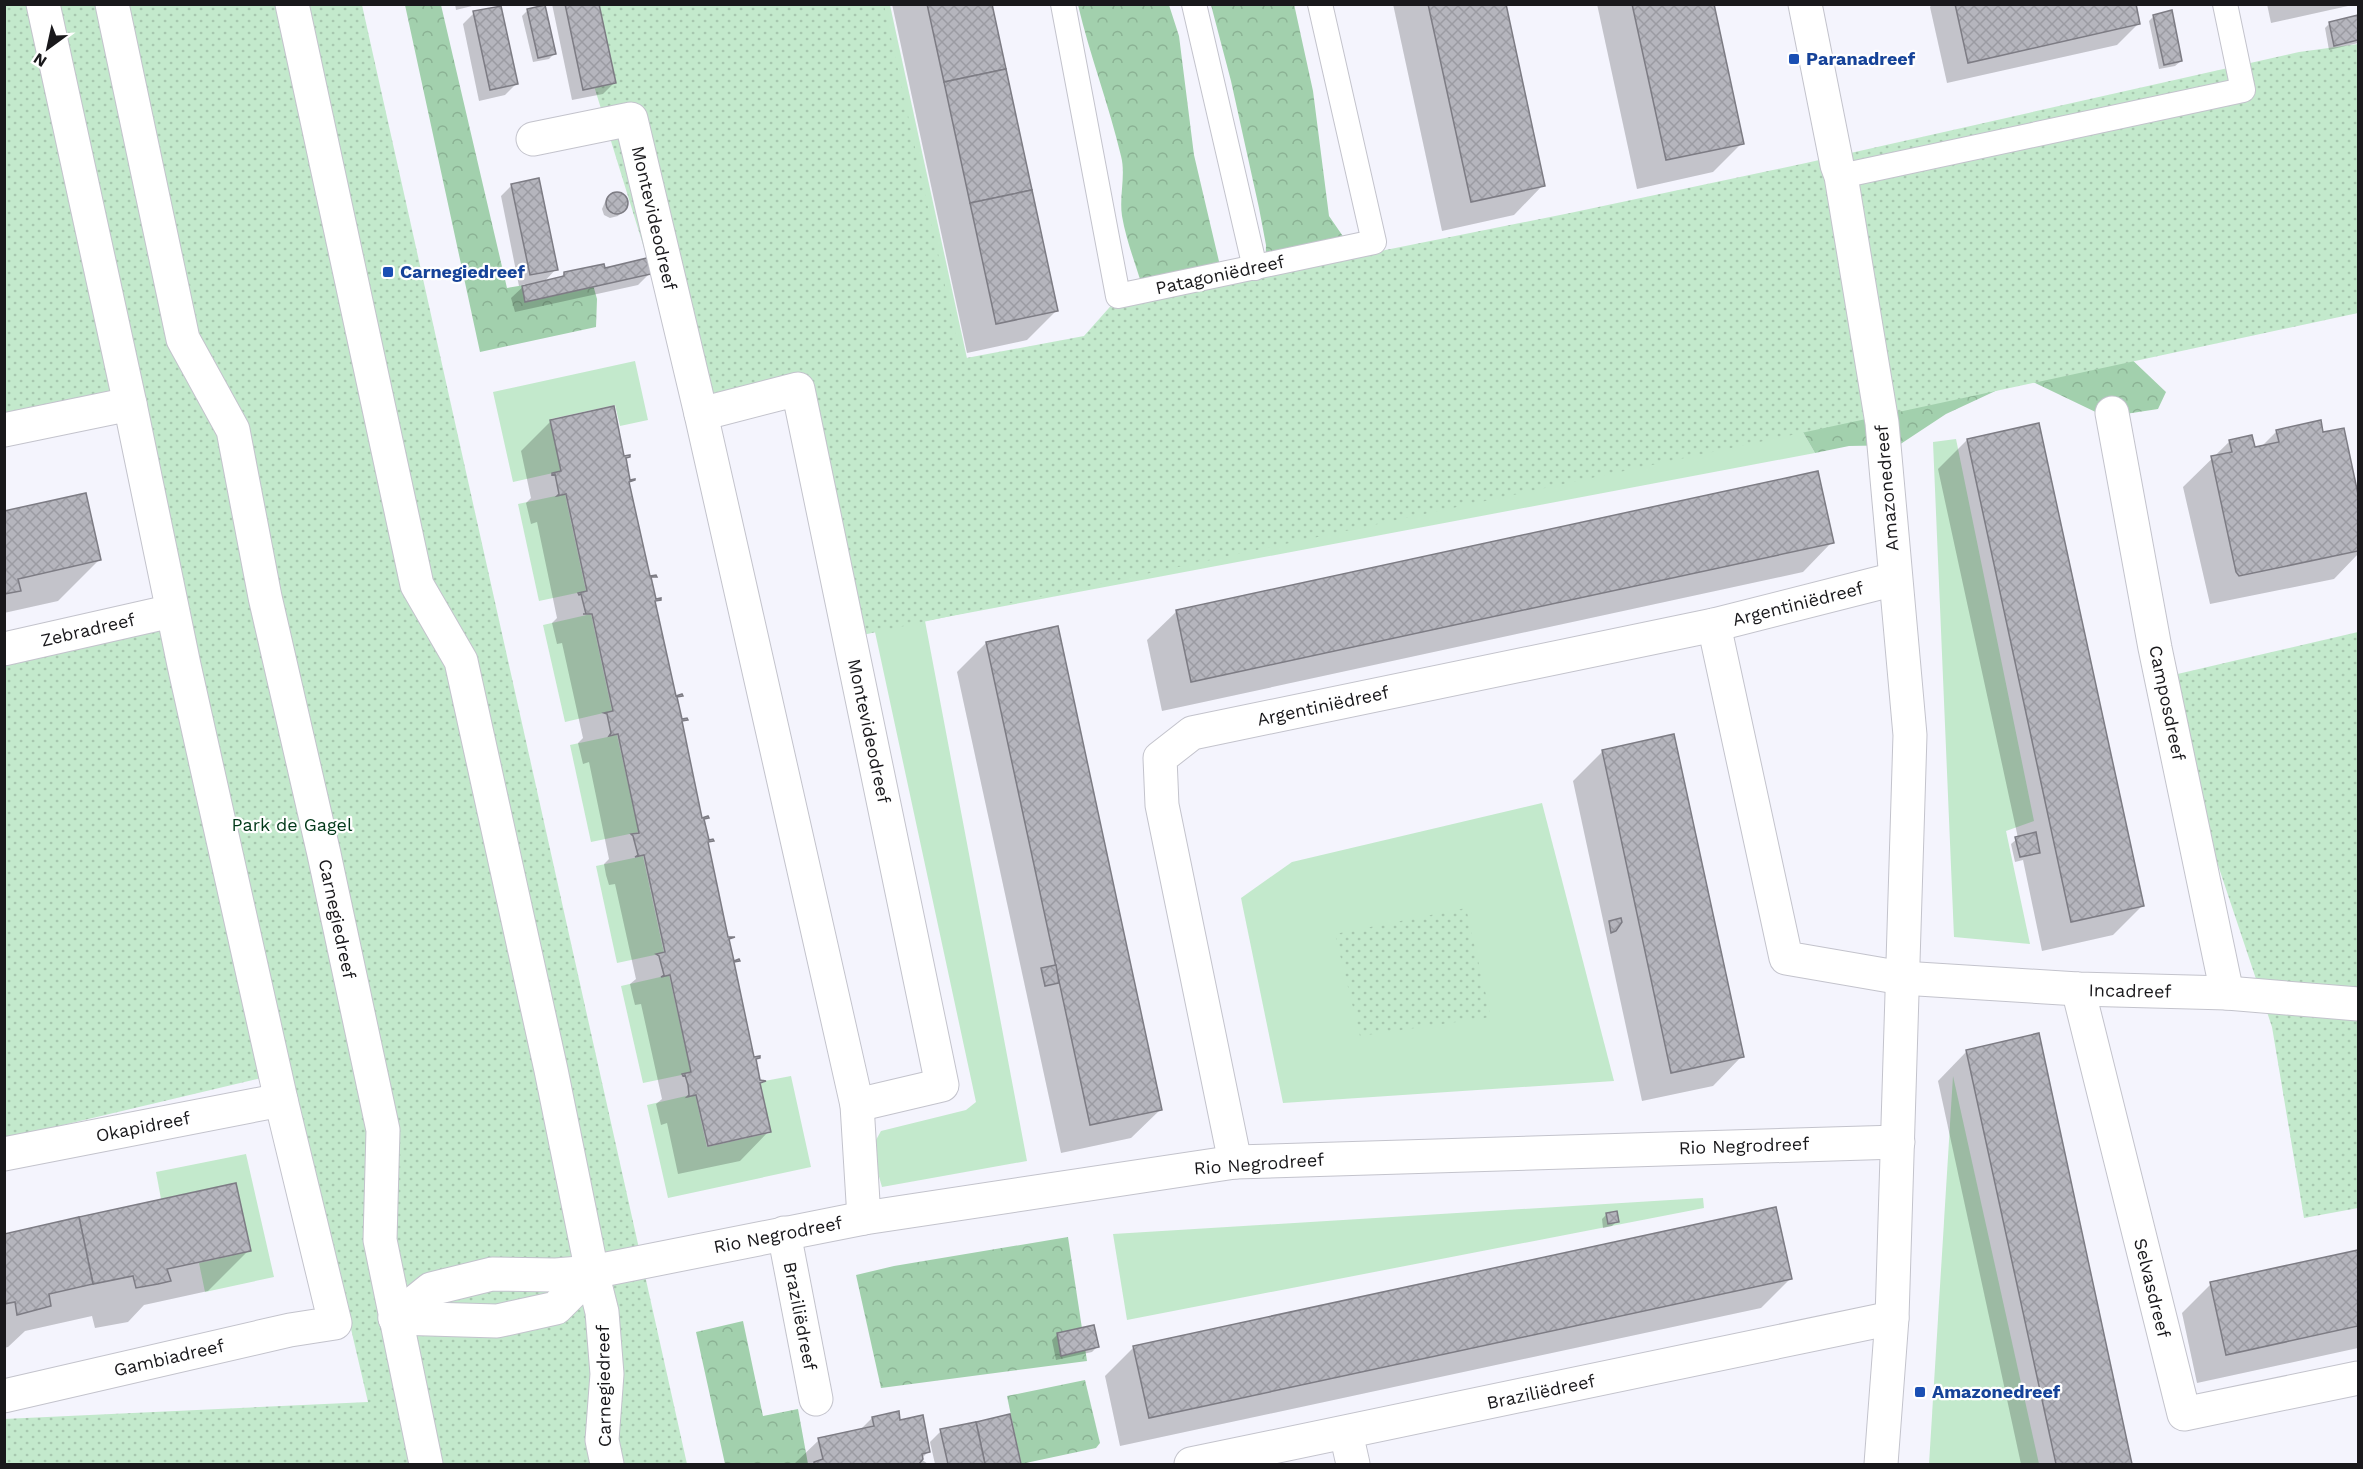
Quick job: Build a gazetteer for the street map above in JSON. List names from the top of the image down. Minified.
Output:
{"streets":{"street":["Montevideodreef","Amazonedreef","Argentiniëdreef","Zebradreef","Camposdreef","Carnegiedreef","Incadreef","Okapidreef","Rio Negrodreef","Selvasdreef","Braziliëdreef","Gambiadreef"],"lane":["Patagoniëdreef"]},"crossings":[["Montevideodreef","Rio Negrodreef"],["Amazonedreef","Argentiniëdreef"],["Amazonedreef","Incadreef"],["Amazonedreef","Rio Negrodreef"],["Amazonedreef","Braziliëdreef"],["Argentiniëdreef","Rio Negrodreef"],["Camposdreef","Incadreef"],["Carnegiedreef","Rio Negrodreef"],["Incadreef","Selvasdreef"],["Okapidreef","Gambiadreef"],["Rio Negrodreef","Braziliëdreef"]],"parks":["Park de Gagel"],"places":{"transit":["Paranadreef","Carnegiedreef","Amazonedreef"]},"north":"bottom left"}
